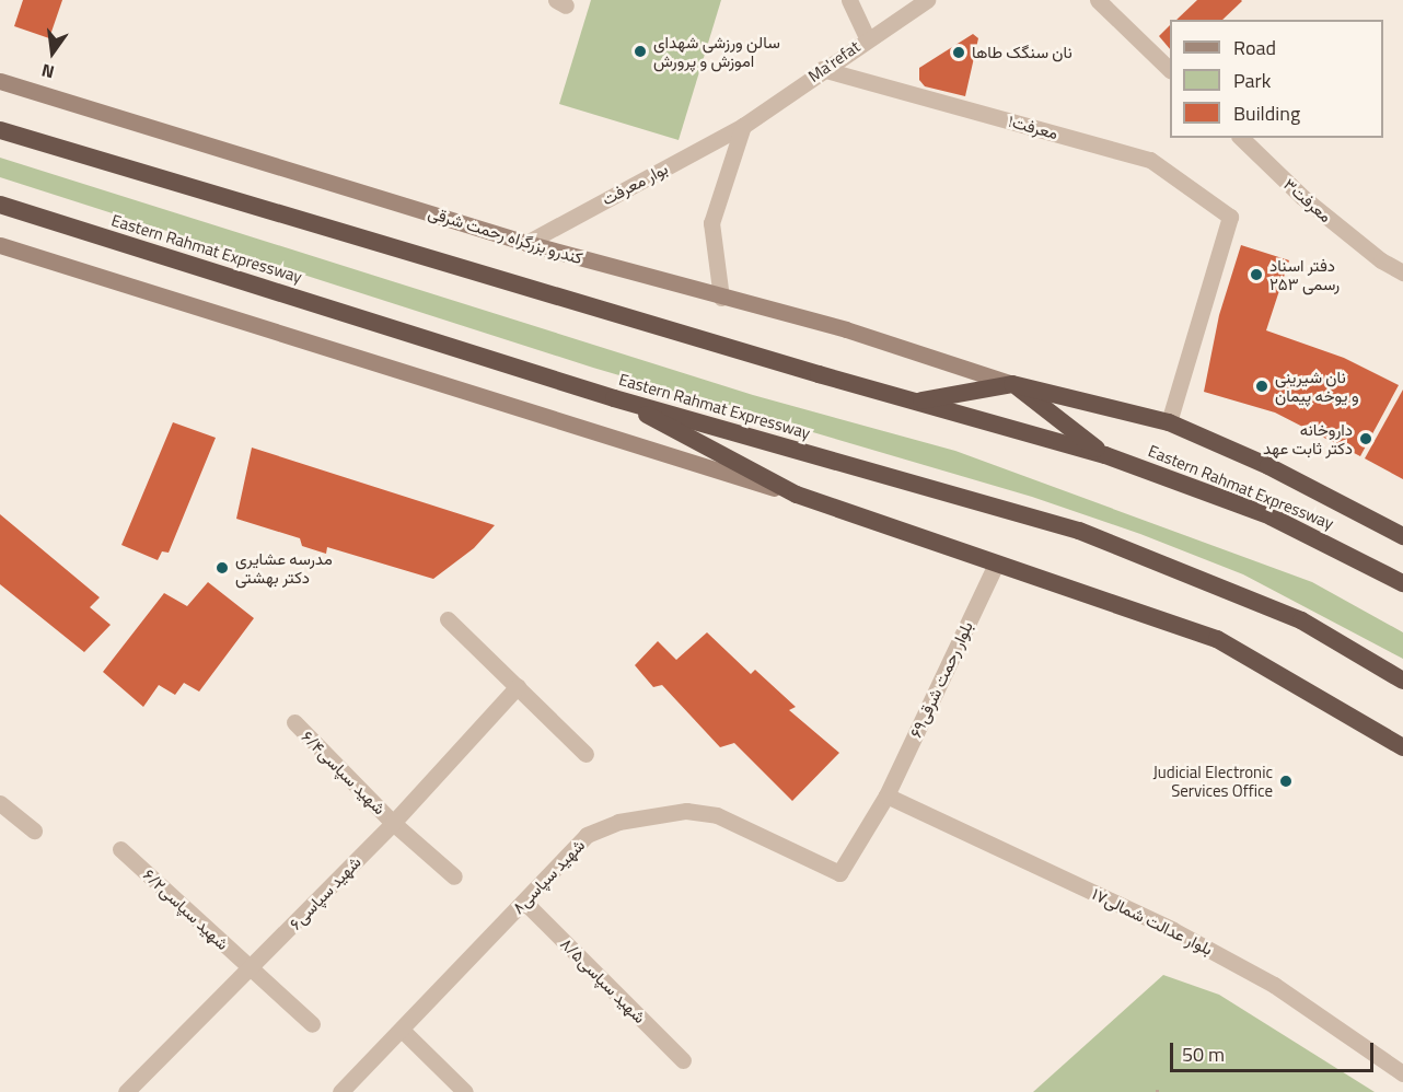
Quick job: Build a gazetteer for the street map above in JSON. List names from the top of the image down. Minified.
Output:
{"streets":{"highway":["Eastern Rahmat Expressway"],"main road":["کندرو بزرگراه رحمت شرقی"],"street":["Ma'refat","معرفت۱","بوار معرفت","معرفت۳","بلوار رحمت شرقی۶۹","شهید سپاسی۶/۴","شهید سپاسی۸","شهید سپاسی۶","شهید سپاسی۶/۲","بلوار عدالت شمالی۱۷","شهید سپاسی۸/۵"]},"crossings":[["Ma'refat","معرفت۱"],["Ma'refat","بوار معرفت"],["بوار معرفت","کندرو بزرگراه رحمت شرقی"],["بلوار رحمت شرقی۶۹","شهید سپاسی۸"],["بلوار رحمت شرقی۶۹","بلوار عدالت شمالی۱۷"],["شهید سپاسی۶/۴","شهید سپاسی۶"],["شهید سپاسی۸","بلوار عدالت شمالی۱۷"],["شهید سپاسی۸","شهید سپاسی۸/۵"],["شهید سپاسی۶","شهید سپاسی۶/۲"]],"places":["سالن ورزشی شهدای اموزش و پرورش","نان سنگک طاها","دفتر اسناد رسمی ۲۵۳","نان شیرینی و یوخه پیمان","داروخانه دکتر ثابت عهد","مدرسه عشایری دکتر بهشتی","Judicial Electronic Services Office"],"legend":["Road","Park","Building"],"scale_bar":"50 m","north":"bottom"}
